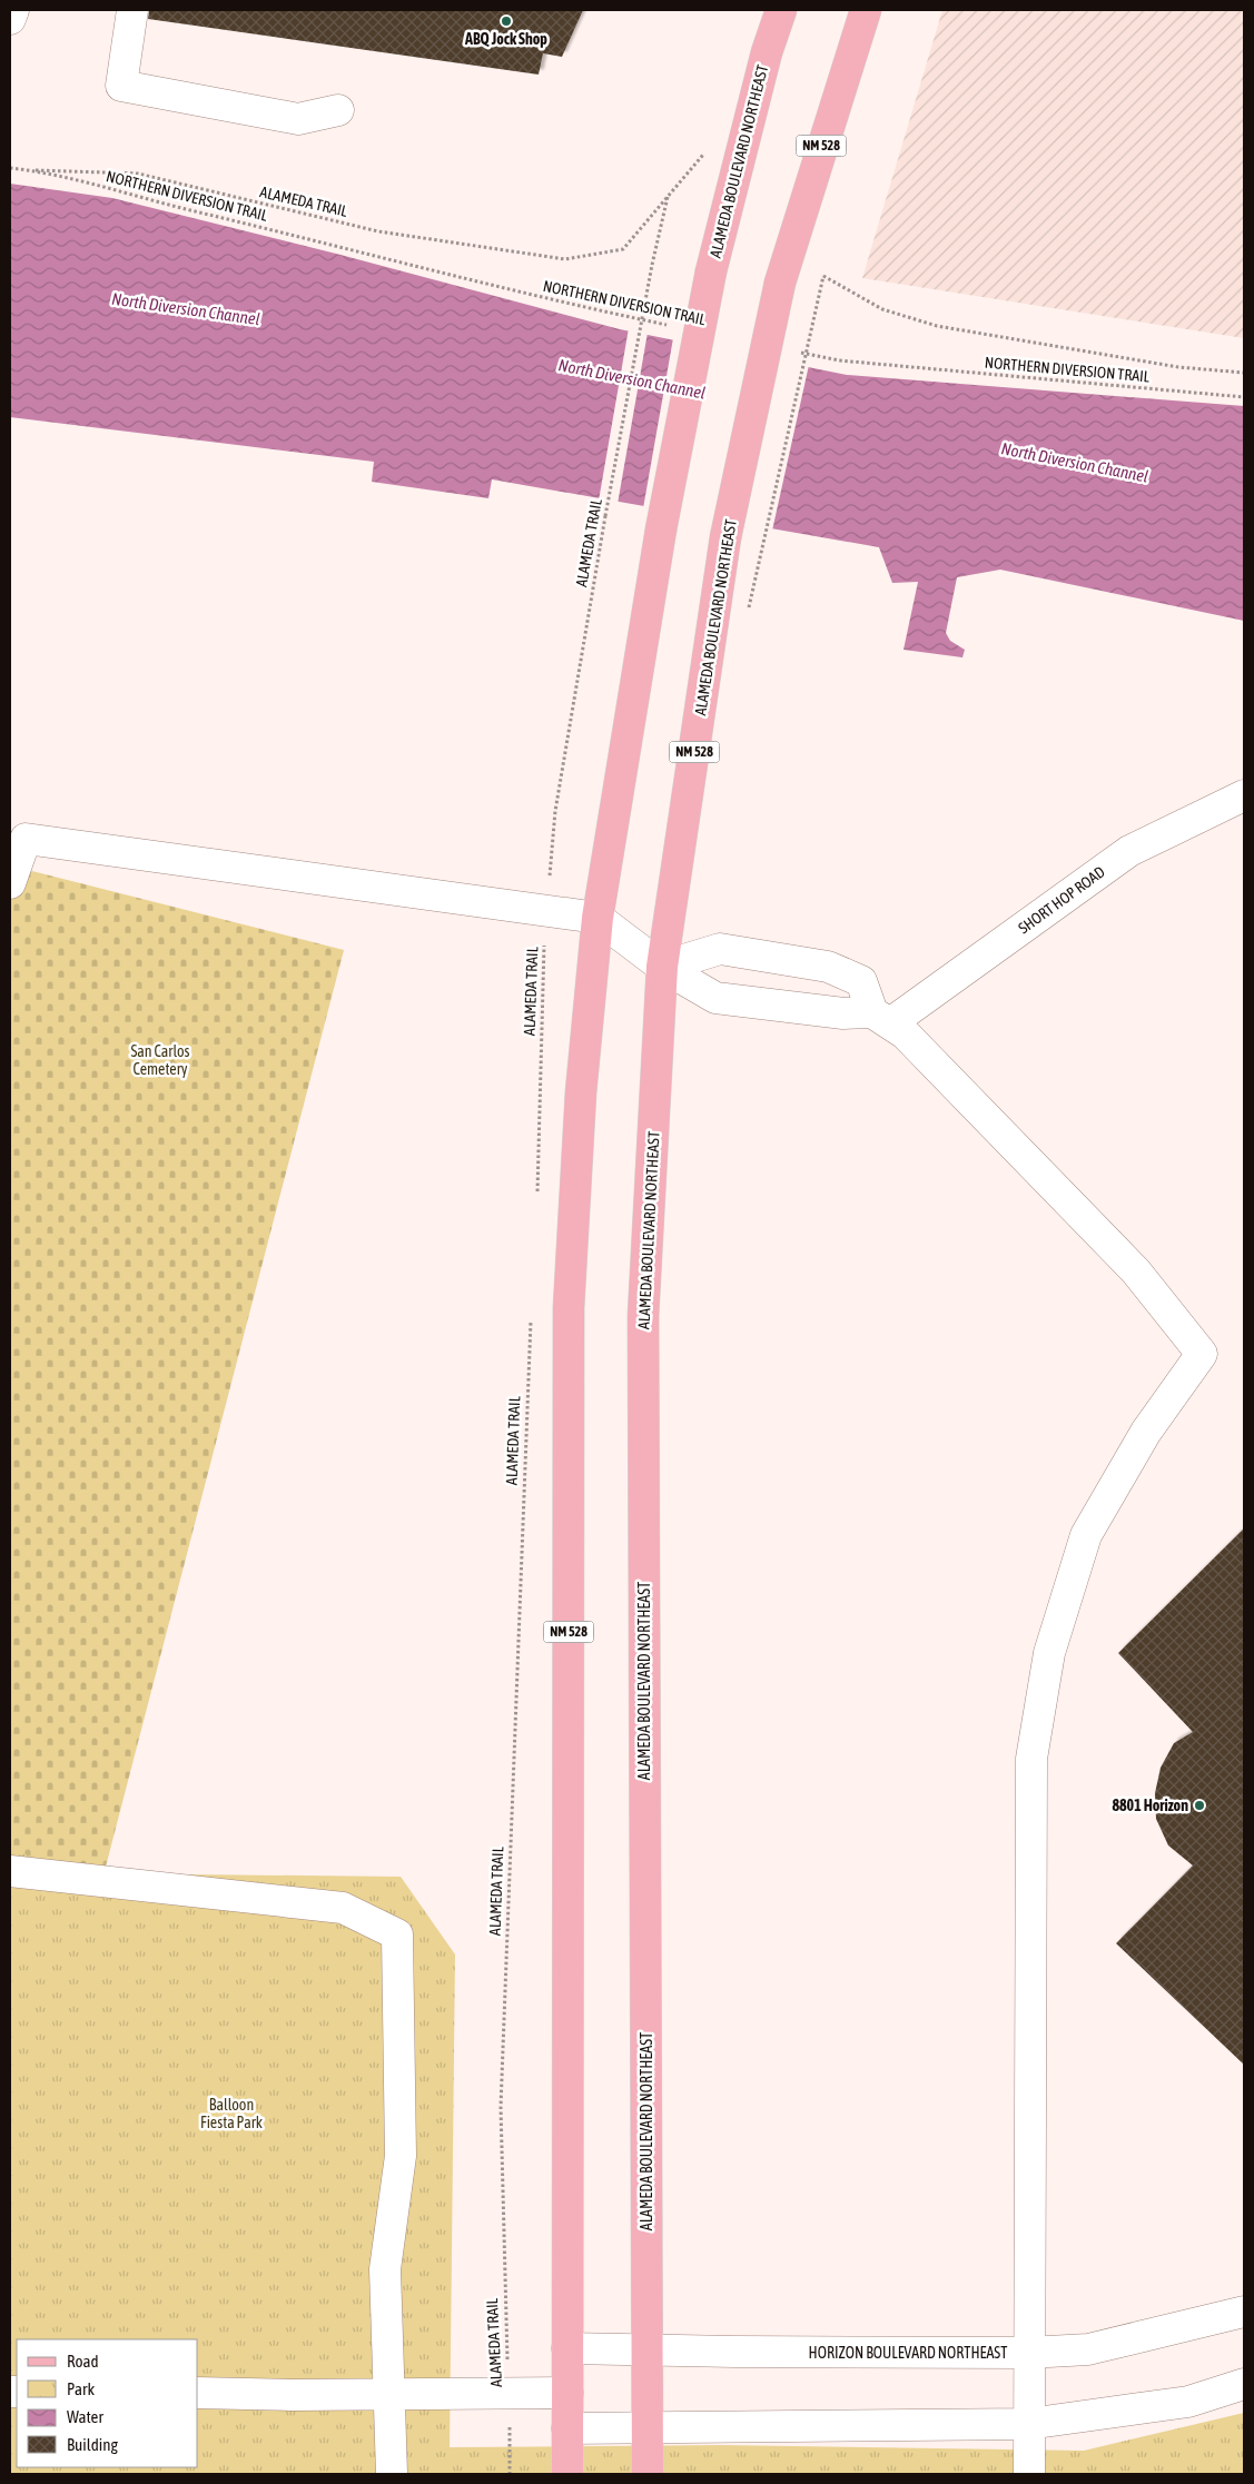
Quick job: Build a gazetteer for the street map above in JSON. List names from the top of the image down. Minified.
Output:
{"streets":{"main road":["NM 528","ALAMEDA BOULEVARD NORTHEAST"],"street":["SHORT HOP ROAD","HORIZON BOULEVARD NORTHEAST"],"path":["NORTHERN DIVERSION TRAIL","ALAMEDA TRAIL"]},"crossings":[["ALAMEDA BOULEVARD NORTHEAST","HORIZON BOULEVARD NORTHEAST"],["NORTHERN DIVERSION TRAIL","ALAMEDA TRAIL"]],"water":["North Diversion Channel"],"parks":["San Carlos Cemetery","Balloon Fiesta Park"],"places":["ABQ Jock Shop","8801 Horizon"],"legend":["Road","Park","Water","Building"]}
